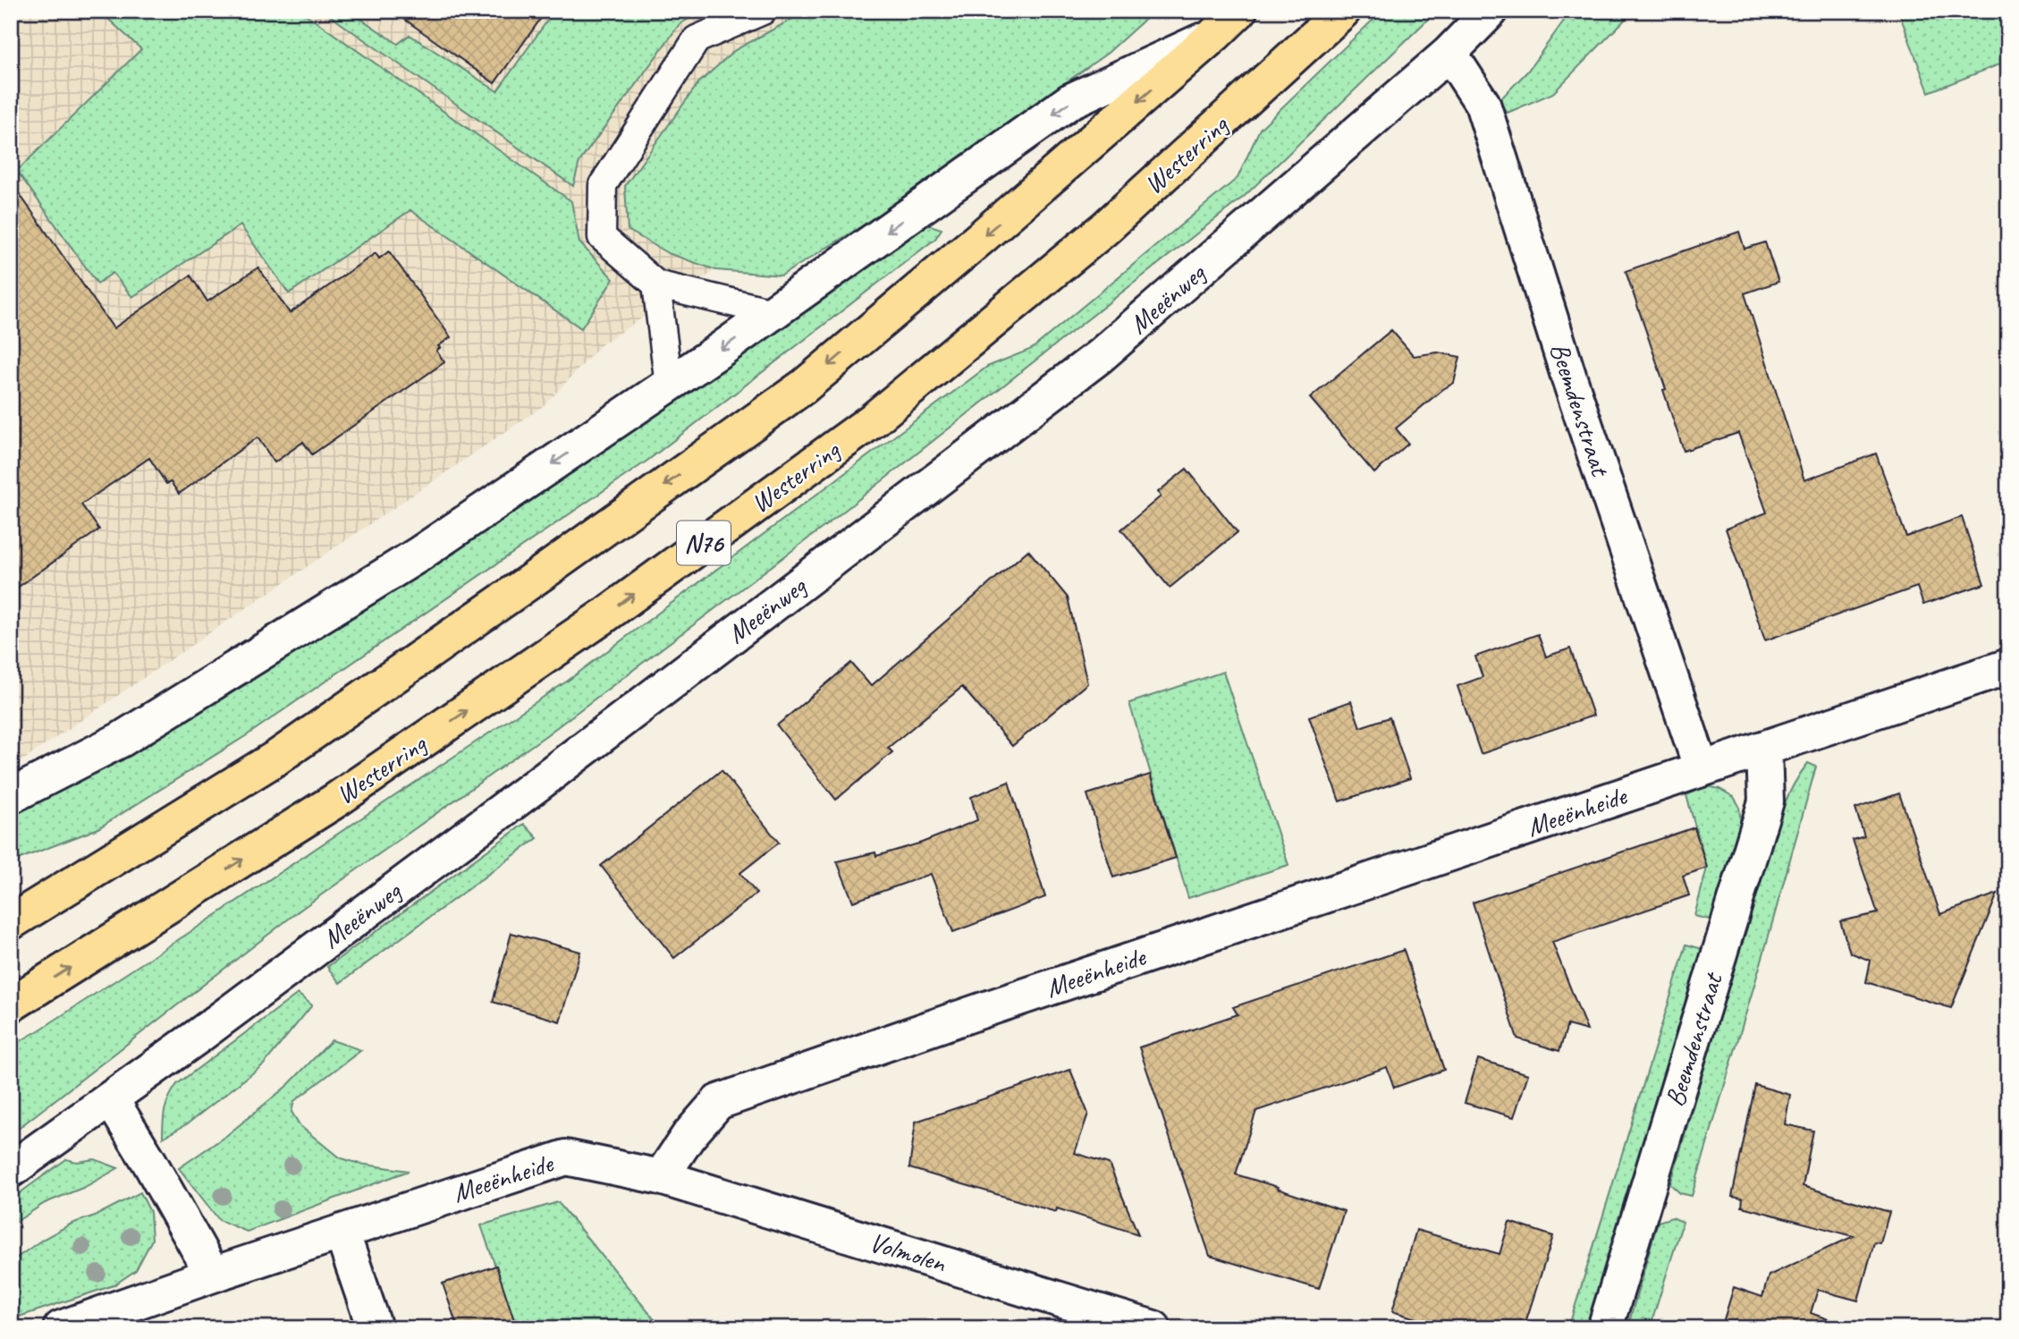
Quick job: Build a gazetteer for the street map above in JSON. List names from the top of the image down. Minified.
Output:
{"streets":{"highway":["Westerring","N76"],"street":["Meeënweg","Beemdenstraat","Meeënheide","Volmolen"]},"crossings":[["Meeënweg","Beemdenstraat"],["Beemdenstraat","Meeënheide"],["Meeënheide","Volmolen"]]}
